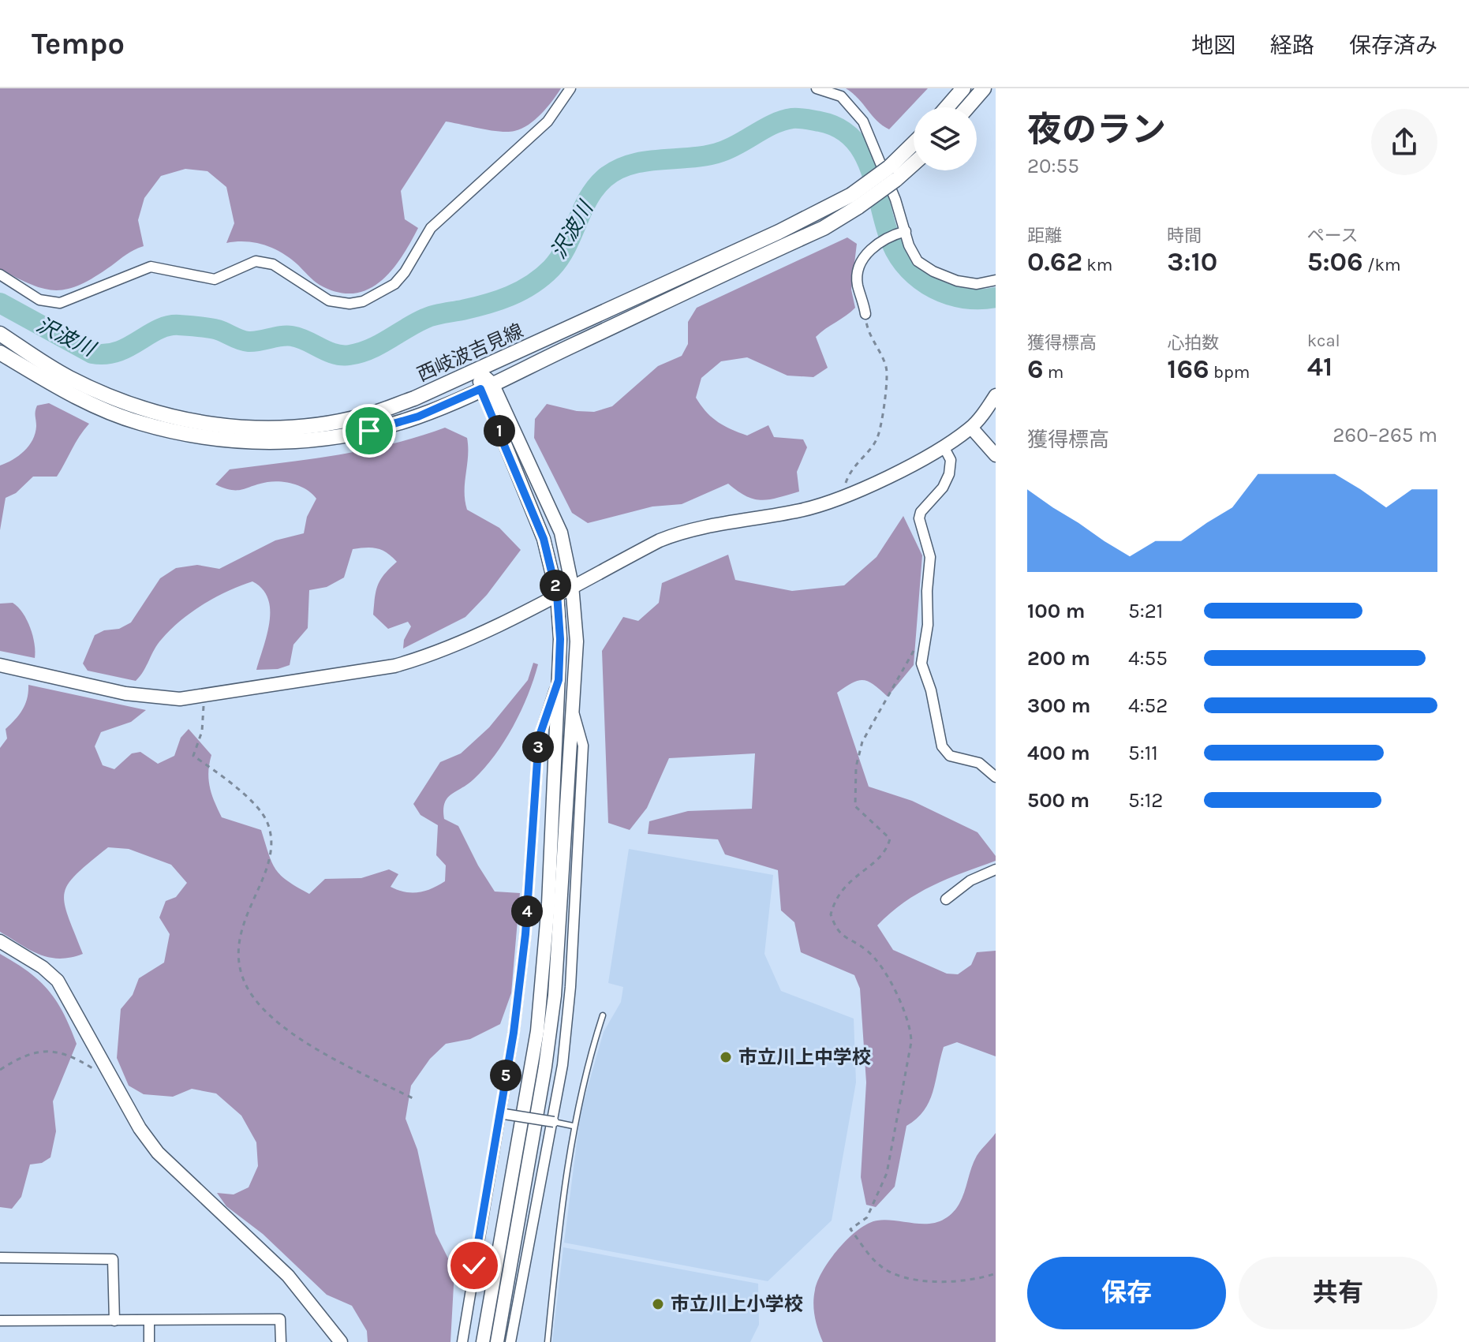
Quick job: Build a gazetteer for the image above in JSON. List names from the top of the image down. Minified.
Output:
{"streets":{"main road":["西岐波吉見線"]},"water":["沢波川"],"places":["市立川上中学校","市立川上小学校"],"page":{"header":"Tempo","nav":["地図","経路","保存済み"],"heading":["夜のラン","20:55"],"stats":[["距離","0.62 km"],["時間","3:10"],["ペース","5:06 /km"],["獲得標高","6 m"],["心拍数","166 bpm"],["kcal","41"]],"chart":["獲得標高","260–265 m"],"pins":["1","2","3","4","5"],"list":[{"name":"100 m","note":"5:21"},{"name":"200 m","note":"4:55"},{"name":"300 m","note":"4:52"},{"name":"400 m","note":"5:11"},{"name":"500 m","note":"5:12"}],"buttons":["保存","共有"]}}
